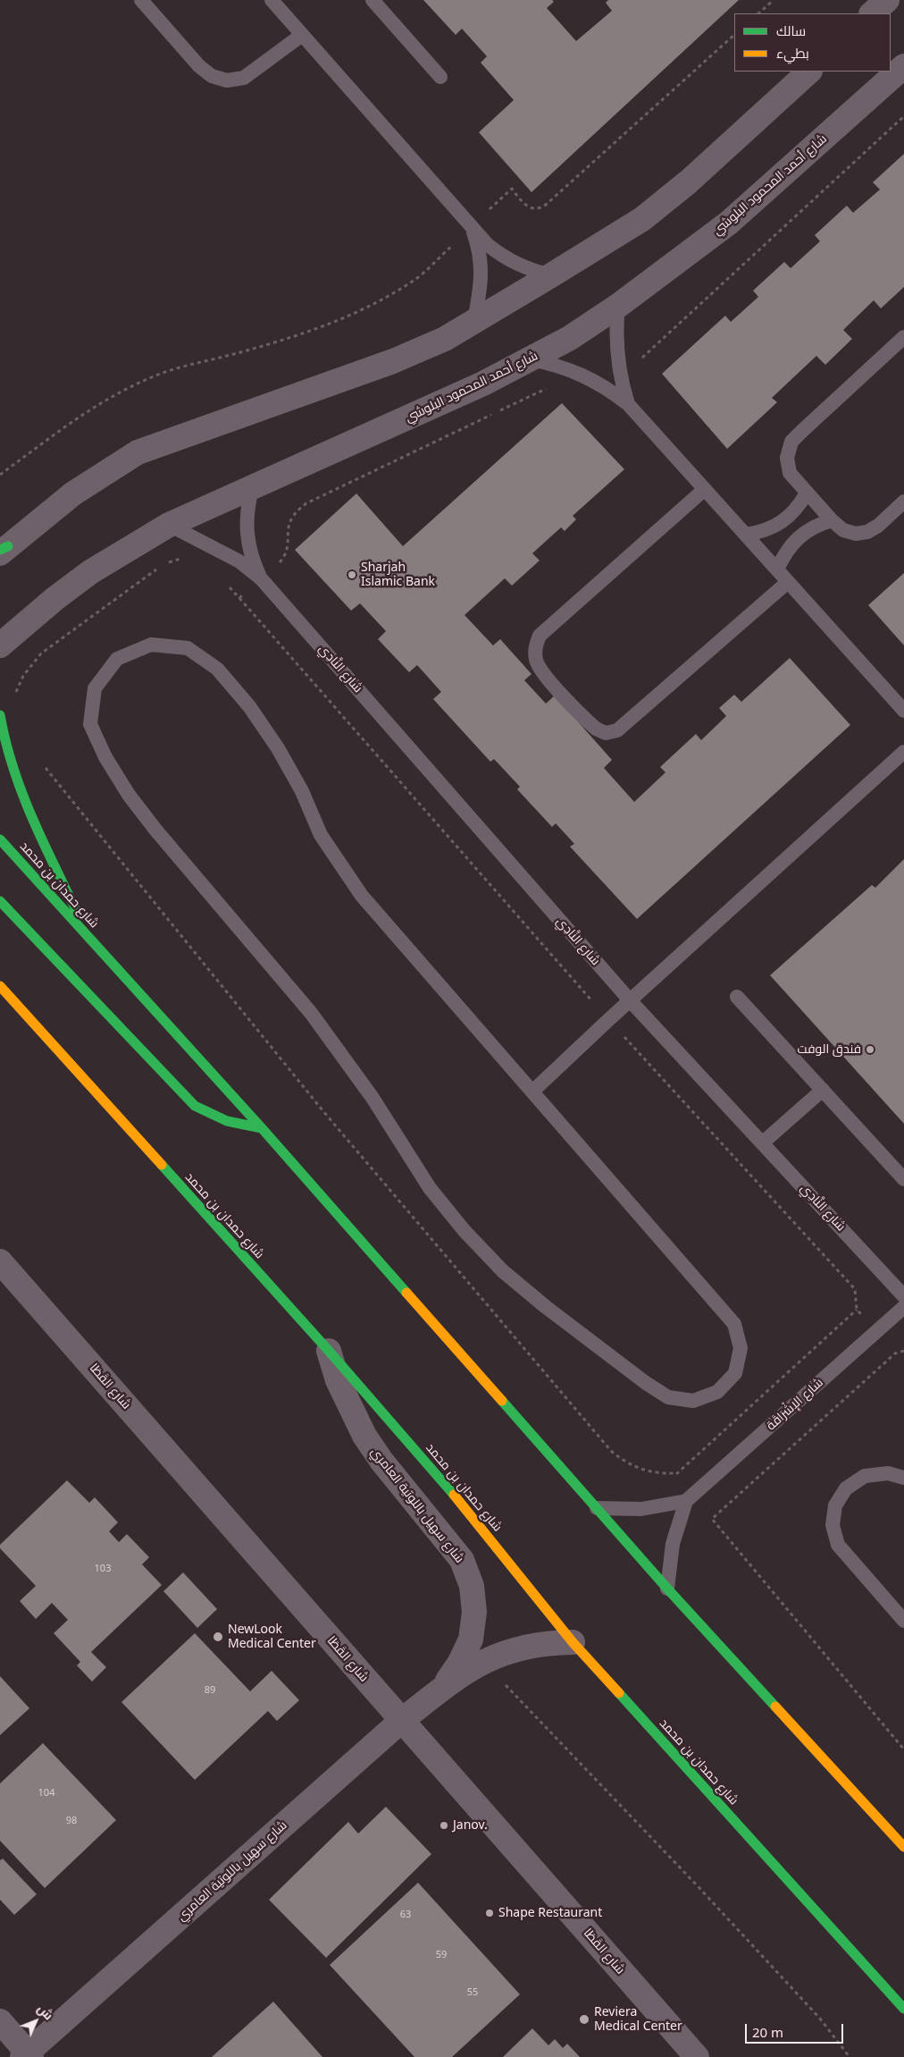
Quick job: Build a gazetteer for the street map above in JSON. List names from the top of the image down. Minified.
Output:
{"streets":{"main road":["شارع حمدان بن محمد"],"street":["شارع أحمد المحمود البلوشي","شارع القَطَا","شارع سهيل باللوتية العامري"],"lane":["شارع النَّادِي","شارع الإِشْرَاقَة"]},"crossings":[["شارع أحمد المحمود البلوشي","شارع النَّادِي"],["شارع حمدان بن محمد","شارع سهيل باللوتية العامري"],["شارع القَطَا","شارع سهيل باللوتية العامري"]],"places":["Sharjah Islamic Bank","فندق الوفت","NewLook Medical Center","Janov.","Shape Restaurant","Reviera Medical Center"],"house_numbers":["103","89","104","98","63","59","55"],"legend":["سالك","بطيء"],"scale_bar":"20 m","north":"top right"}
